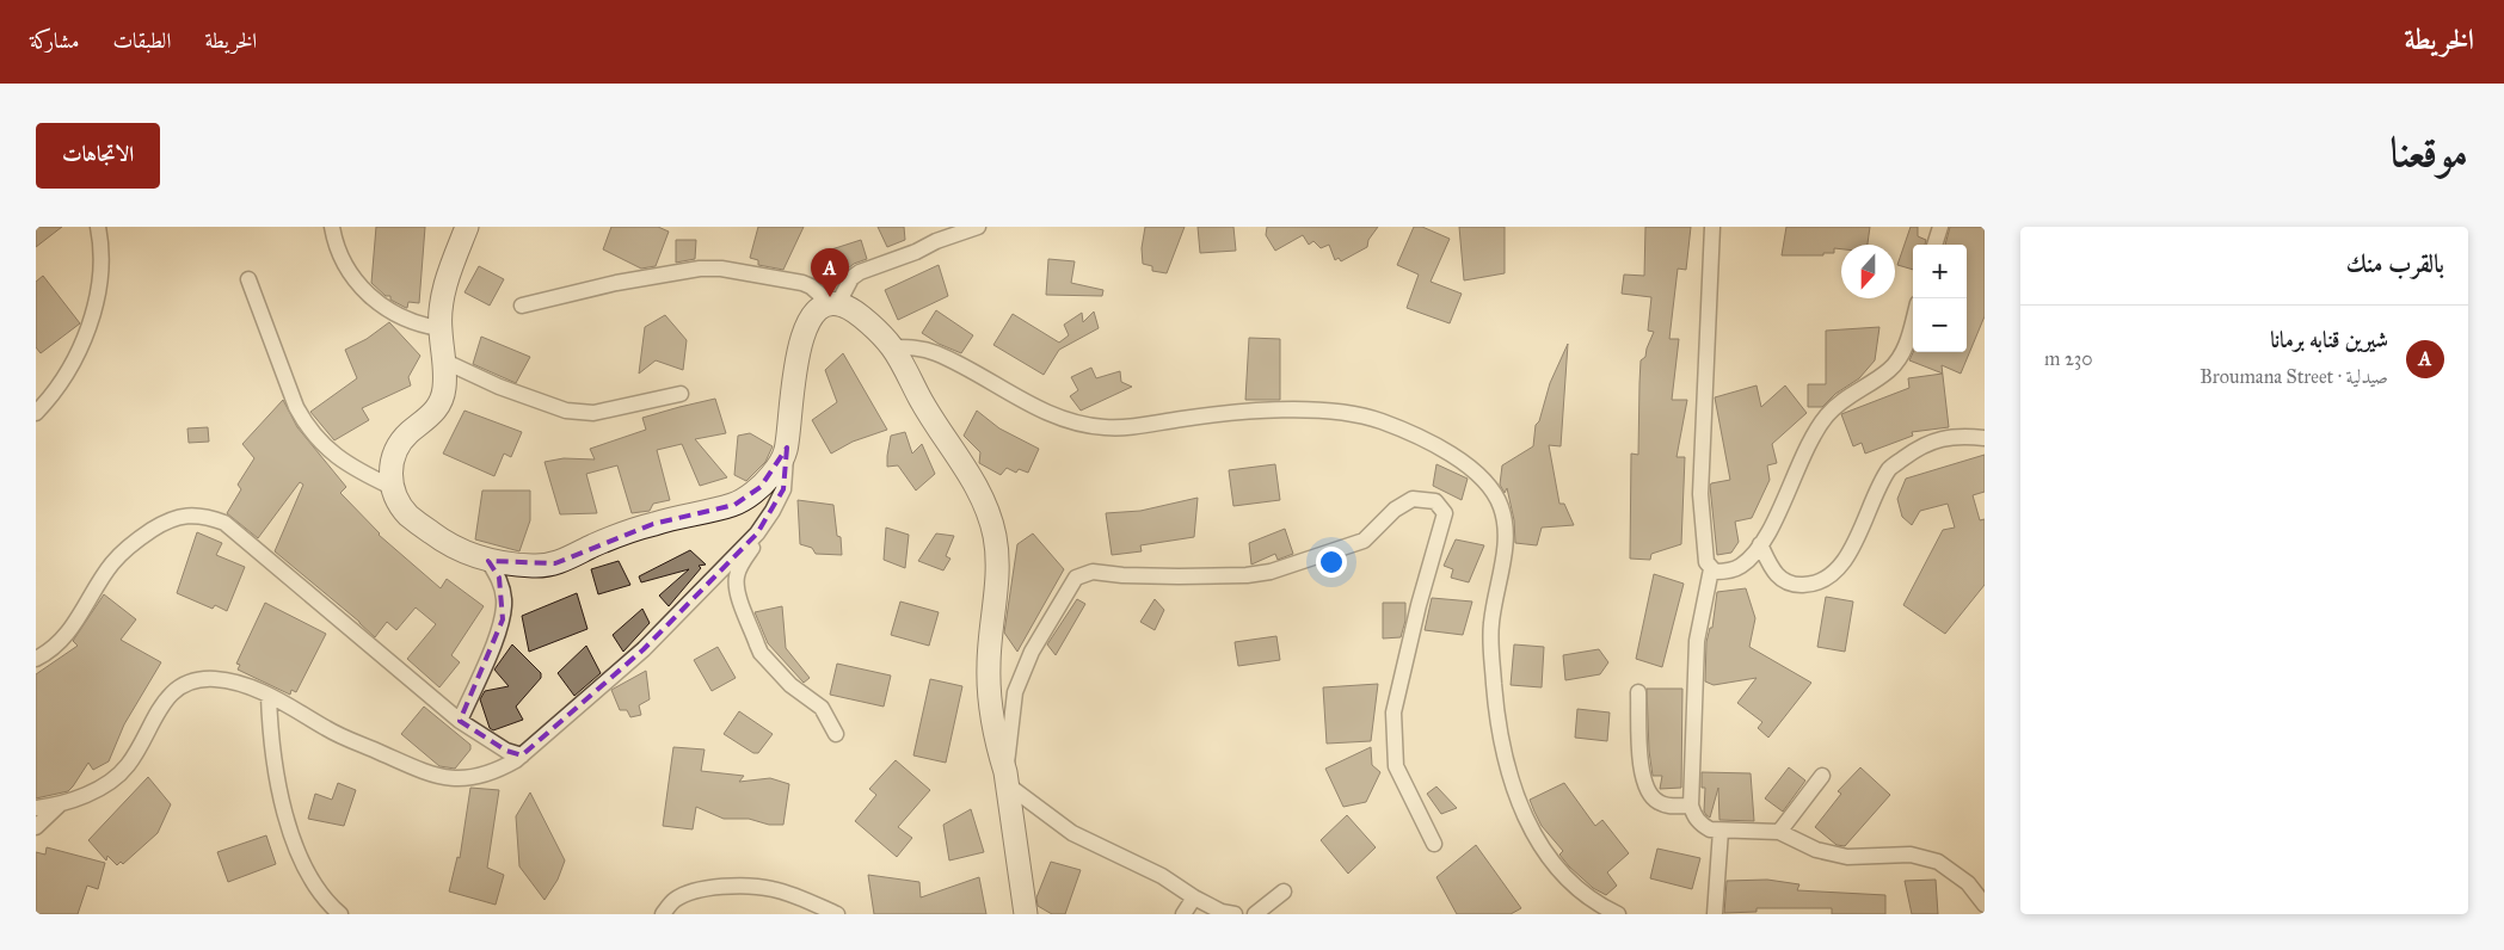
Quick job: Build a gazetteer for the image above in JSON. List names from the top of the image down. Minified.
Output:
{"north":"bottom","page":{"header":"الخريطة","nav":["الخريطة","الطبقات","مشاركة"],"title":"موقعنا","buttons":"الاتجاهات","heading":"بالقرب منك","map_buttons":["+","−"],"pins":"A","list":[{"mark":"A","name":"شيرين قنابه برمانا","note":"صيدلية · Broumana Street","value":"230 m"}]}}
